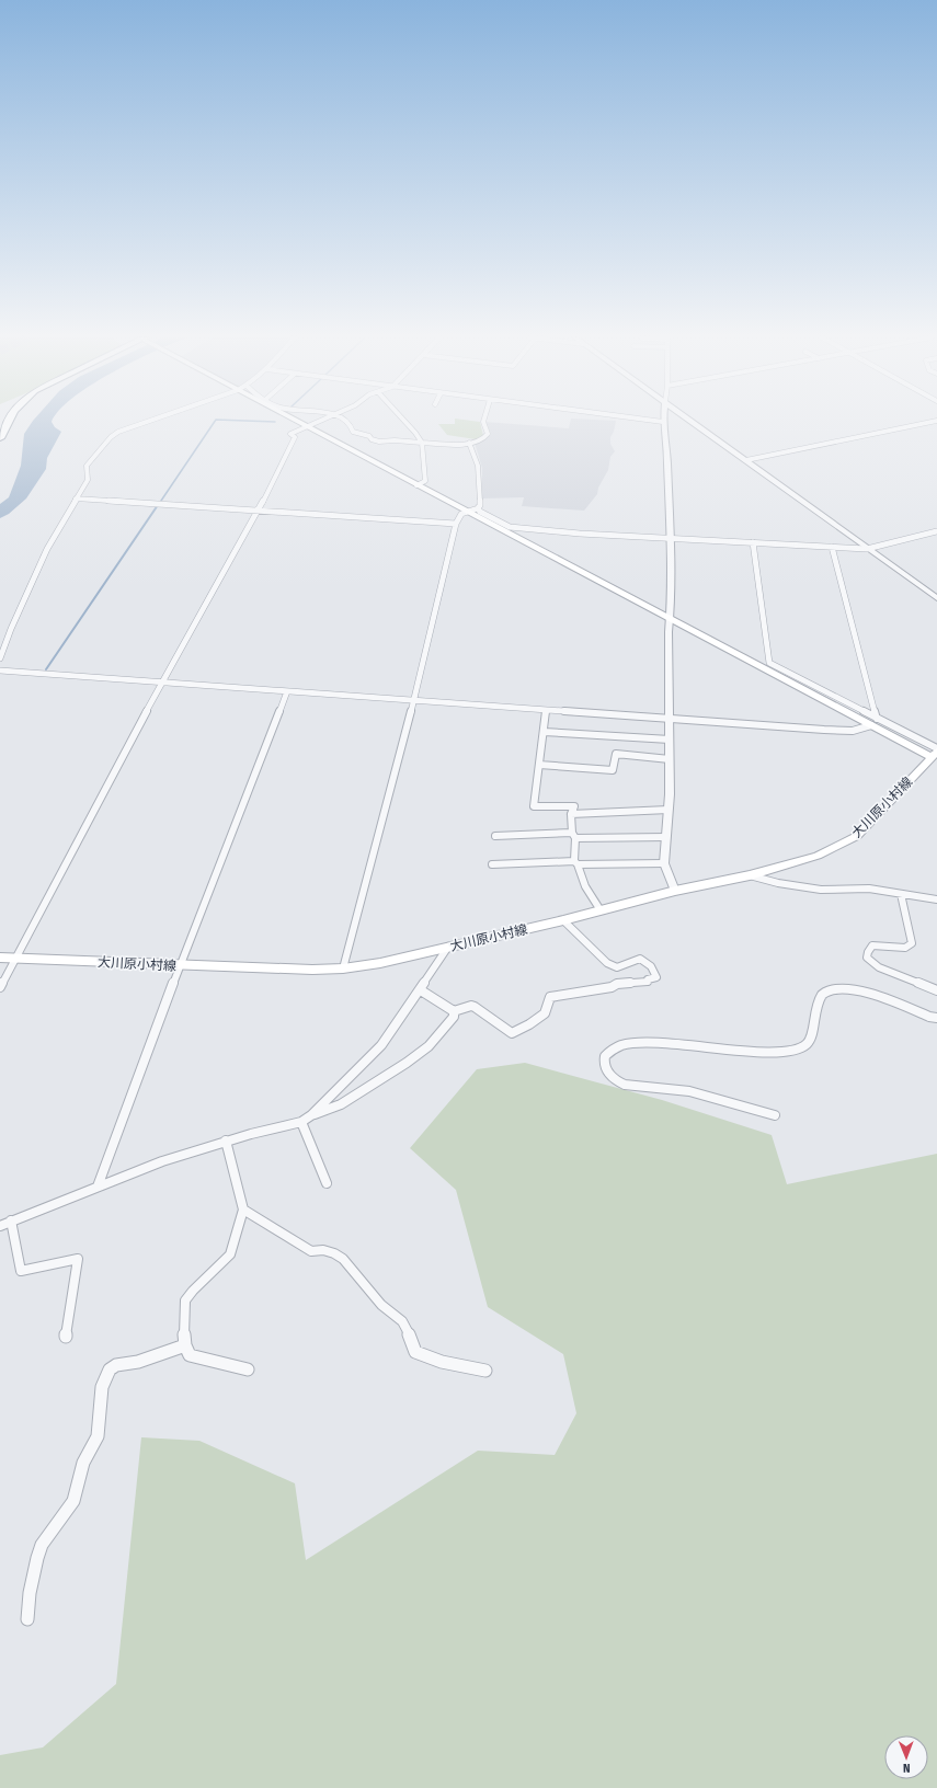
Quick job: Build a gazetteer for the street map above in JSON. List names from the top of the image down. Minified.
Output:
{"streets":{"main road":["大川原小村線"]},"north":"bottom"}
